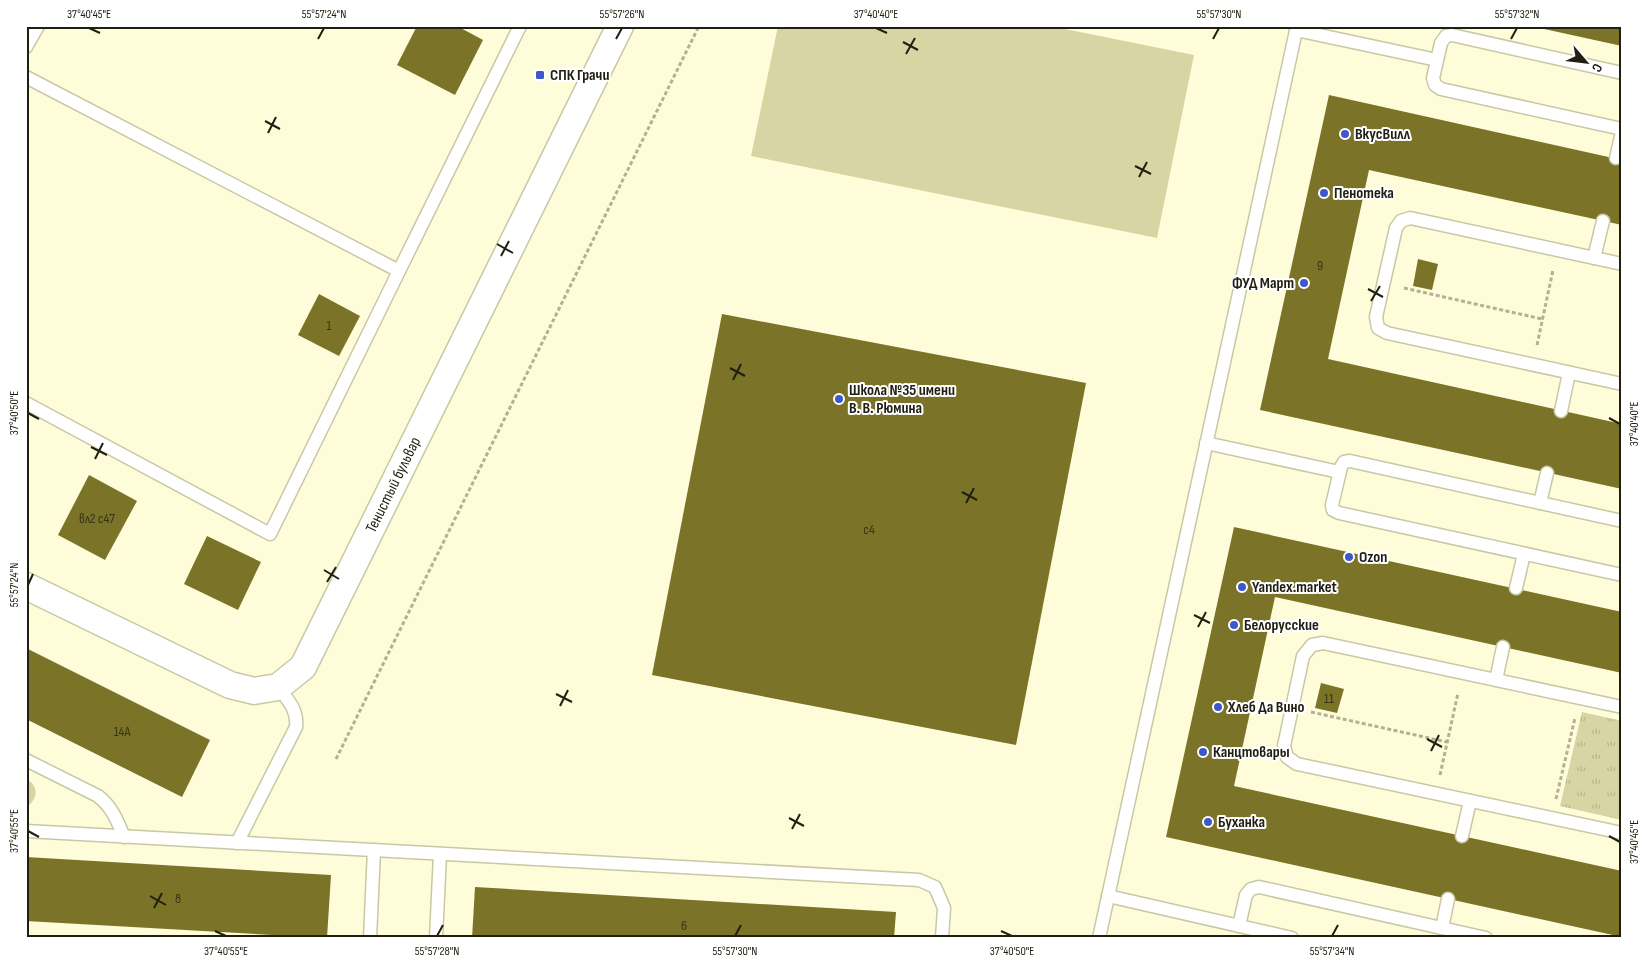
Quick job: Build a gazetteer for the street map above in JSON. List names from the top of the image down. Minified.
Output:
{"streets":{"street":["Тенистый бульвар"]},"places":{"transit":["СПК Грачи"],"other":["ВкусВилл","Пенотека","ФУД Март","Школа №35 имени В. В. Рюмина","Ozon","Yandex.market","Белорусские","Хлеб Да Вино","Канцтовары","Буханка"]},"house_numbers":["9","1","вл2 с47","с4","11","14А","8","6"],"north":"bottom right","coordinates":["37°40'45\"E","55°57'24\"N","55°57'26\"N","37°40'40\"E","55°57'30\"N","55°57'32\"N","37°40'50\"E","37°40'55\"E","55°57'28\"N","55°57'34\"N"]}
